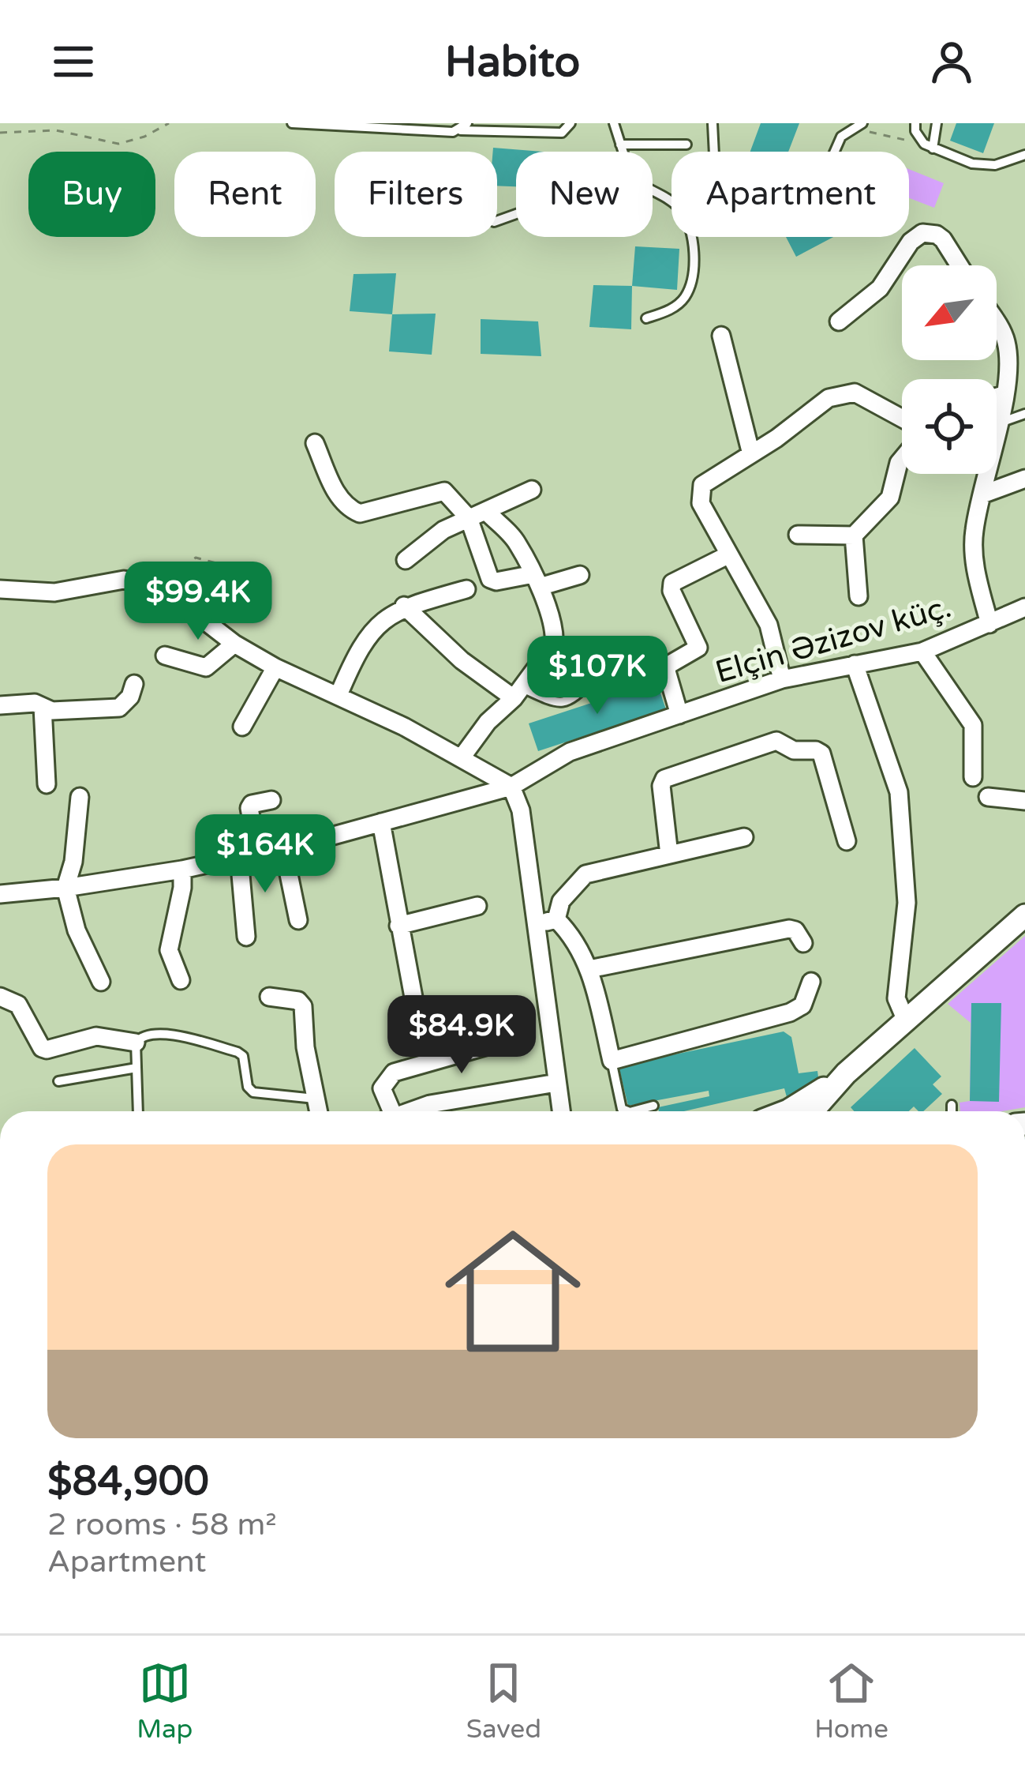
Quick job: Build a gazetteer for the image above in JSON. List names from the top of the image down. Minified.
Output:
{"streets":{"street":["Elçin Əzizov küç."]},"north":"bottom left","page":{"header":"Habito","chip":["Buy","Rent","Filters","New","Apartment"],"price":["$99.4K","$107K","$164K","$84.9K"],"list":[{"name":"$84,900","note":"2 rooms · 58 m² · Apartment"}],"tabs":["Map","Saved","Home"]}}
